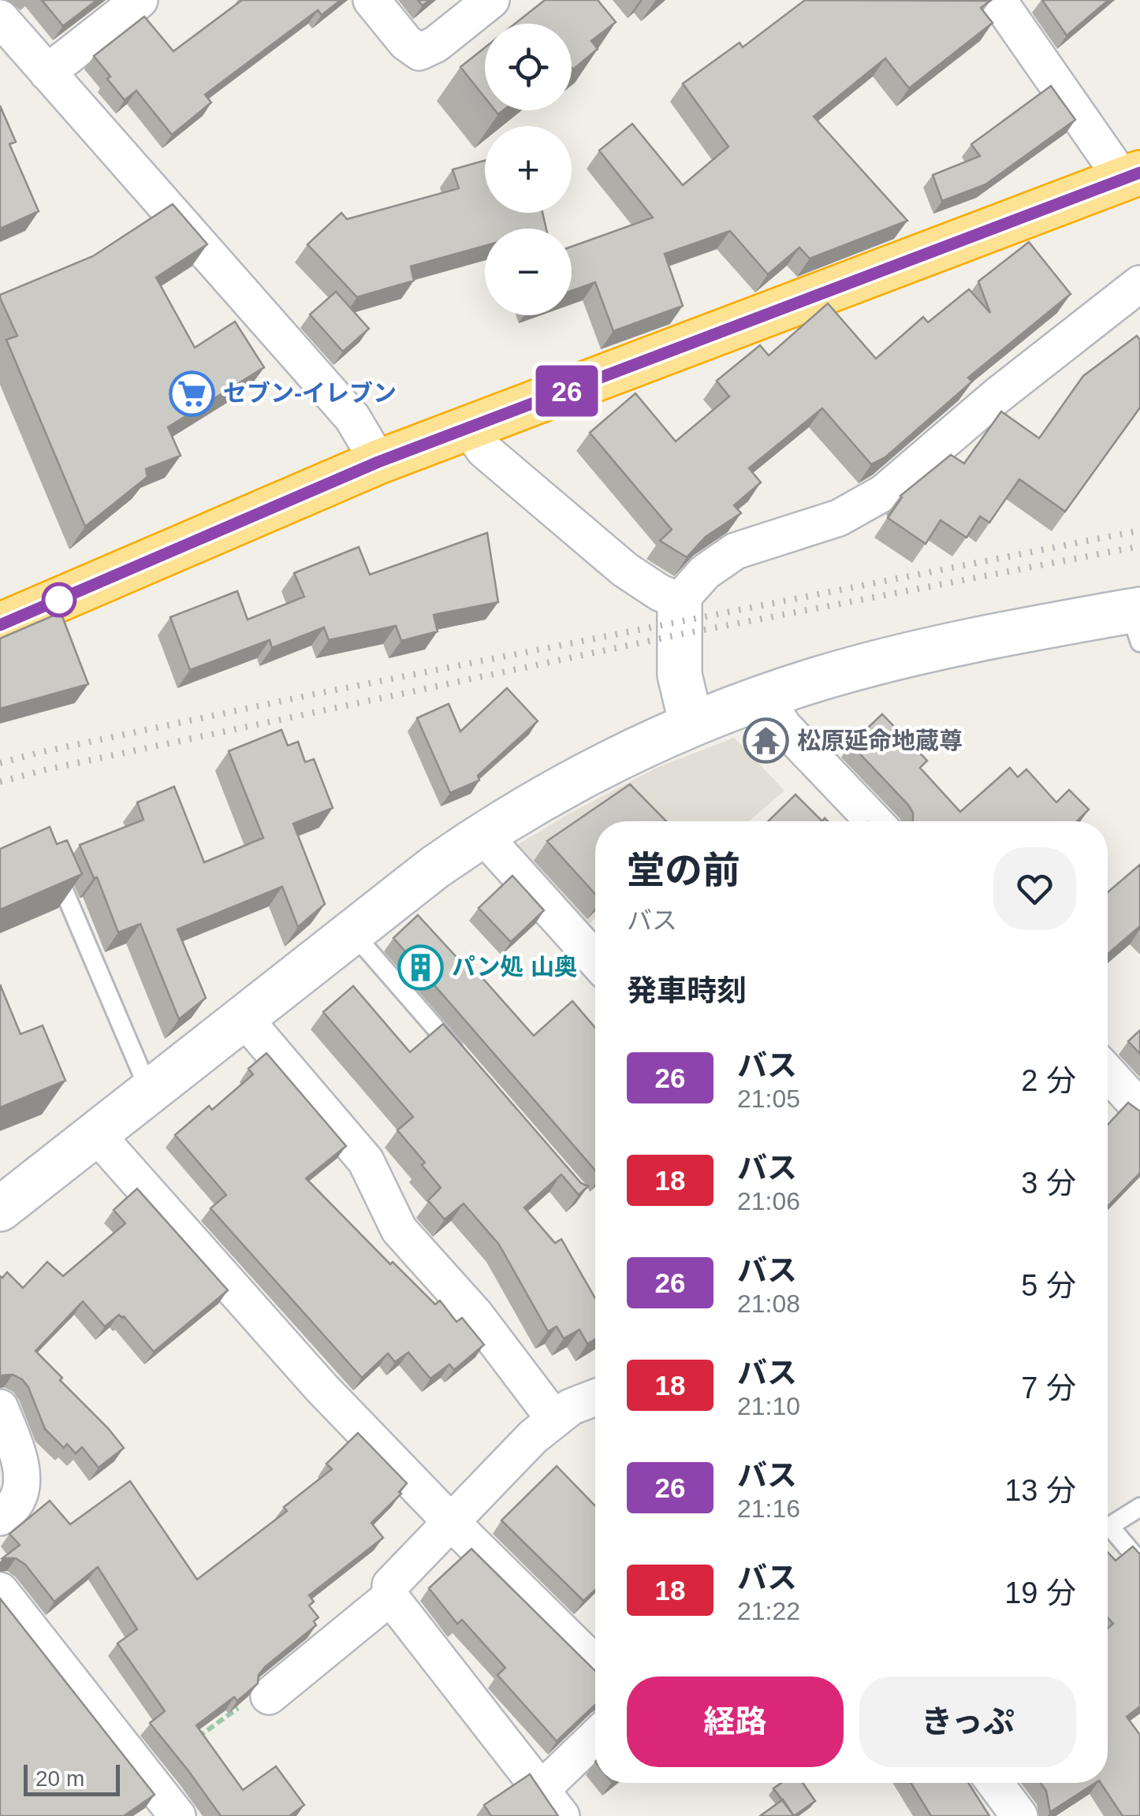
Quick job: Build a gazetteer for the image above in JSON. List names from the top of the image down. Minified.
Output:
{"places":{"supermarket":["セブン-イレブン"],"temple":["松原延命地蔵尊"],"building":["パン処 山奥"]},"lines":["bus line 26"],"scale_bar":"20 m","page":{"on_map":"26","map_buttons":["+","−"],"heading":[["堂の前","バス"],"発車時刻"],"list":[{"mark":"26","name":"バス","note":"21:05","value":"2 分"},{"mark":"18","name":"バス","note":"21:06","value":"3 分"},{"mark":"26","name":"バス","note":"21:08","value":"5 分"},{"mark":"18","name":"バス","note":"21:10","value":"7 分"},{"mark":"26","name":"バス","note":"21:16","value":"13 分"},{"mark":"18","name":"バス","note":"21:22","value":"19 分"}],"buttons":["経路","きっぷ"],"scale":"20 m"}}
